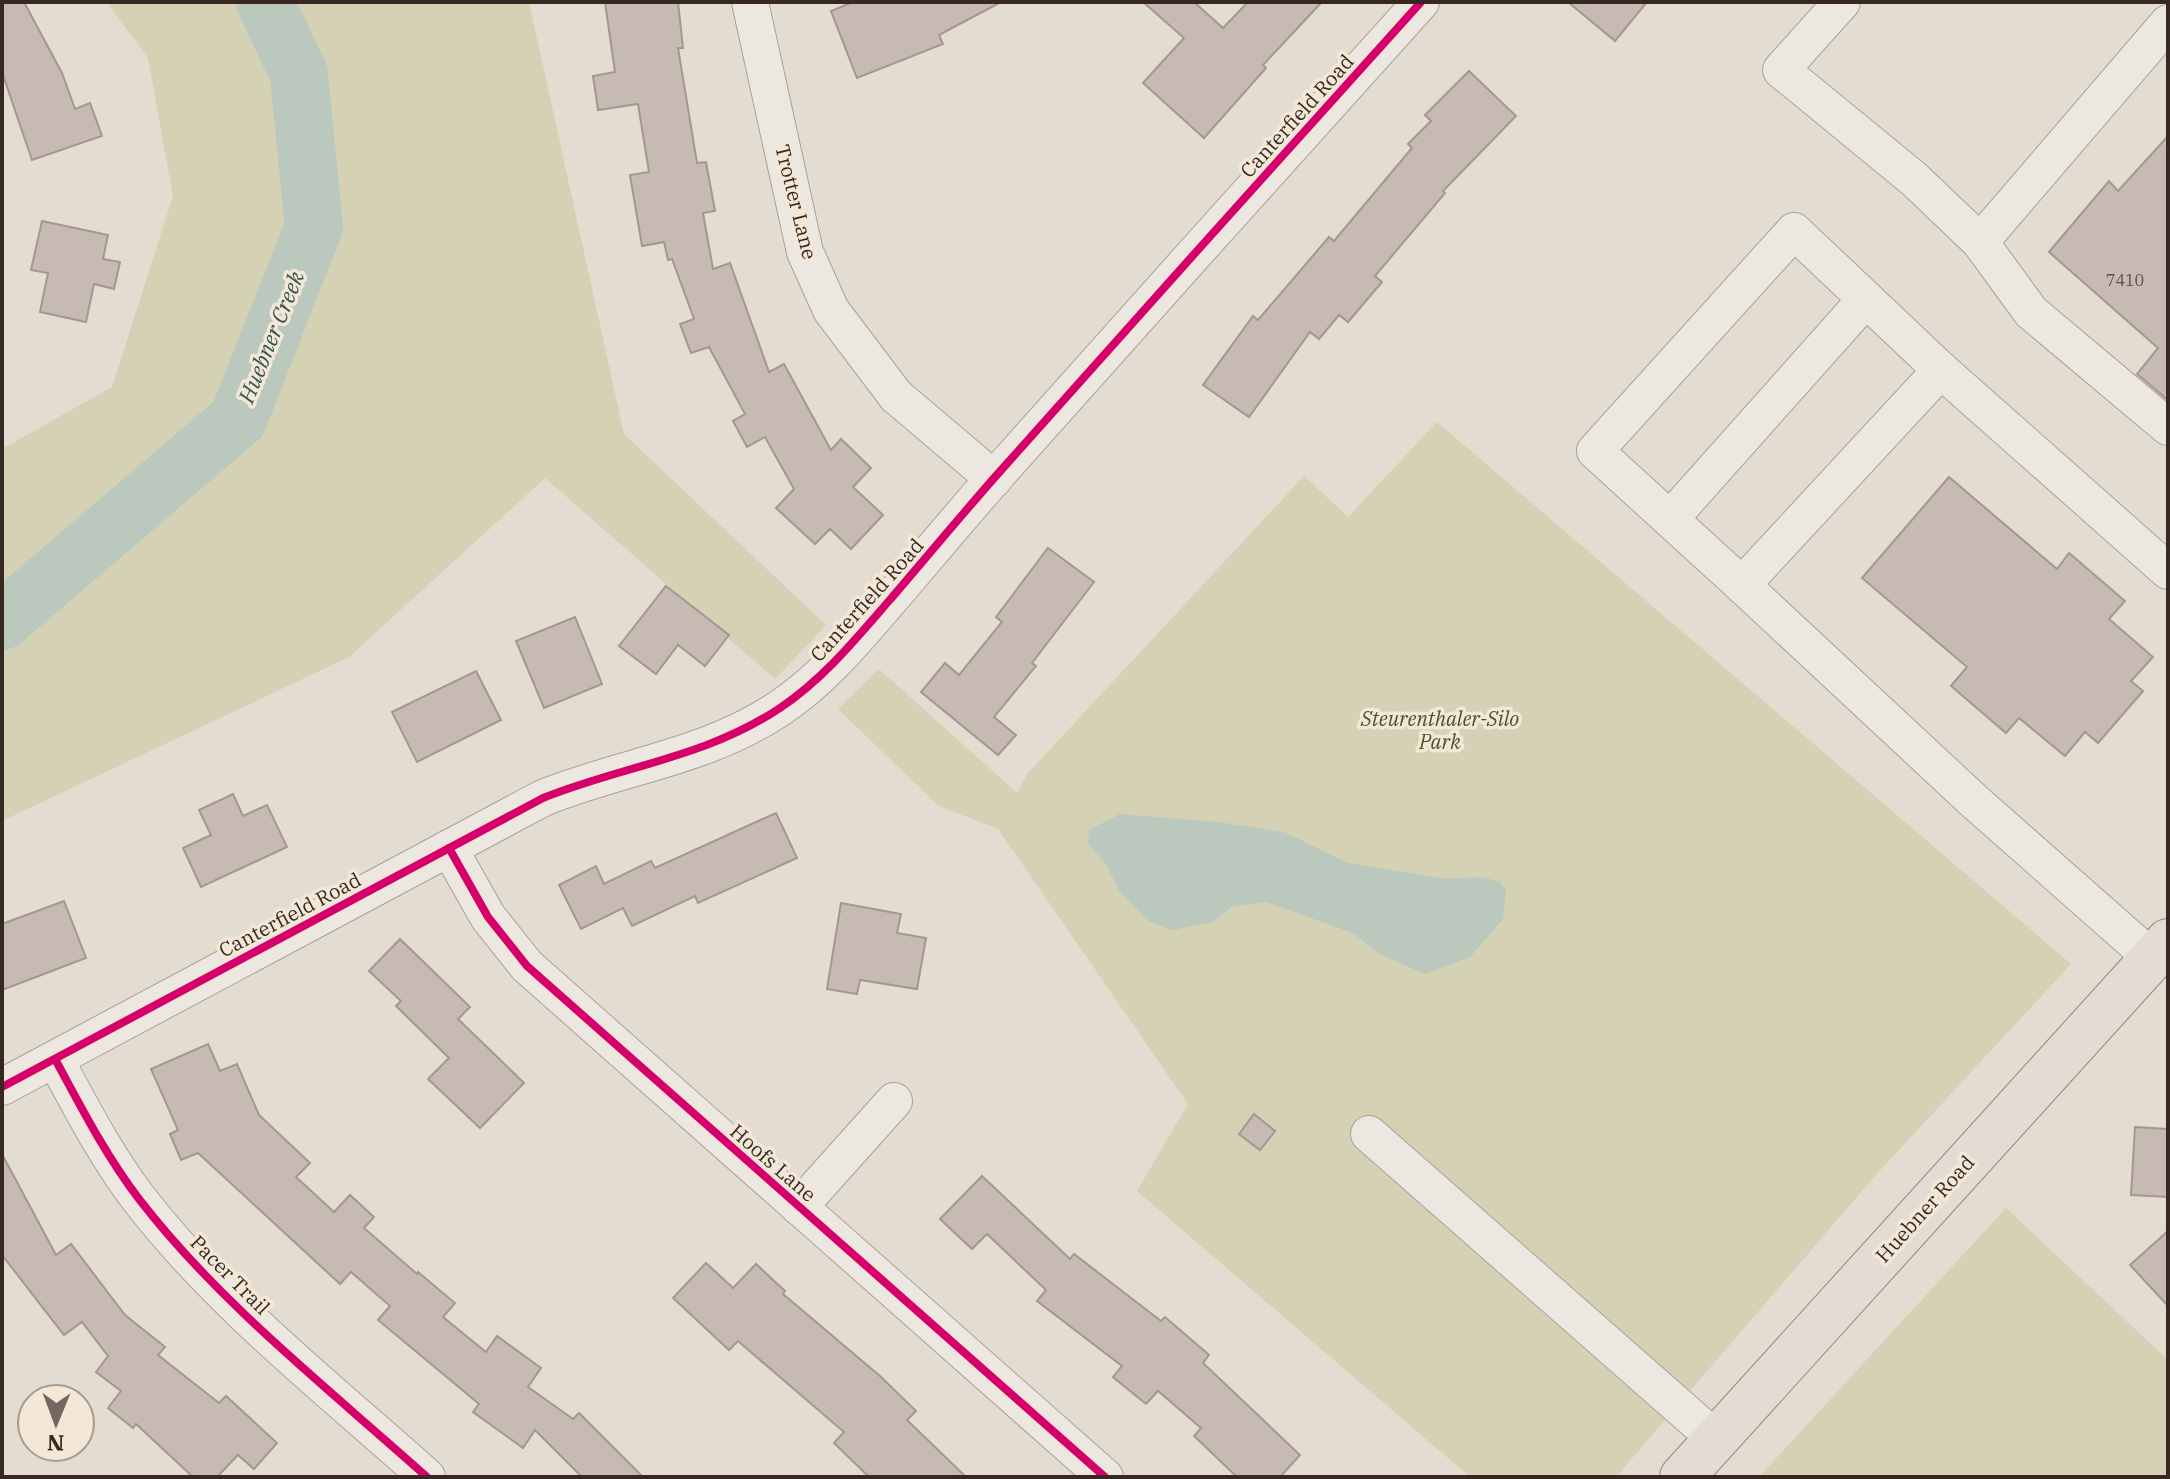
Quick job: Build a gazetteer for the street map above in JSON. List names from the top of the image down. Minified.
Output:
{"streets":{"main road":["Huebner Road"],"street":["Canterfield Road","Trotter Lane","Hoofs Lane","Pacer Trail"]},"crossings":[["Canterfield Road","Trotter Lane"],["Canterfield Road","Hoofs Lane"],["Canterfield Road","Pacer Trail"]],"water":["Huebner Creek"],"parks":["Steurenthaler-Silo Park"],"house_numbers":["7410"],"north":"bottom"}
